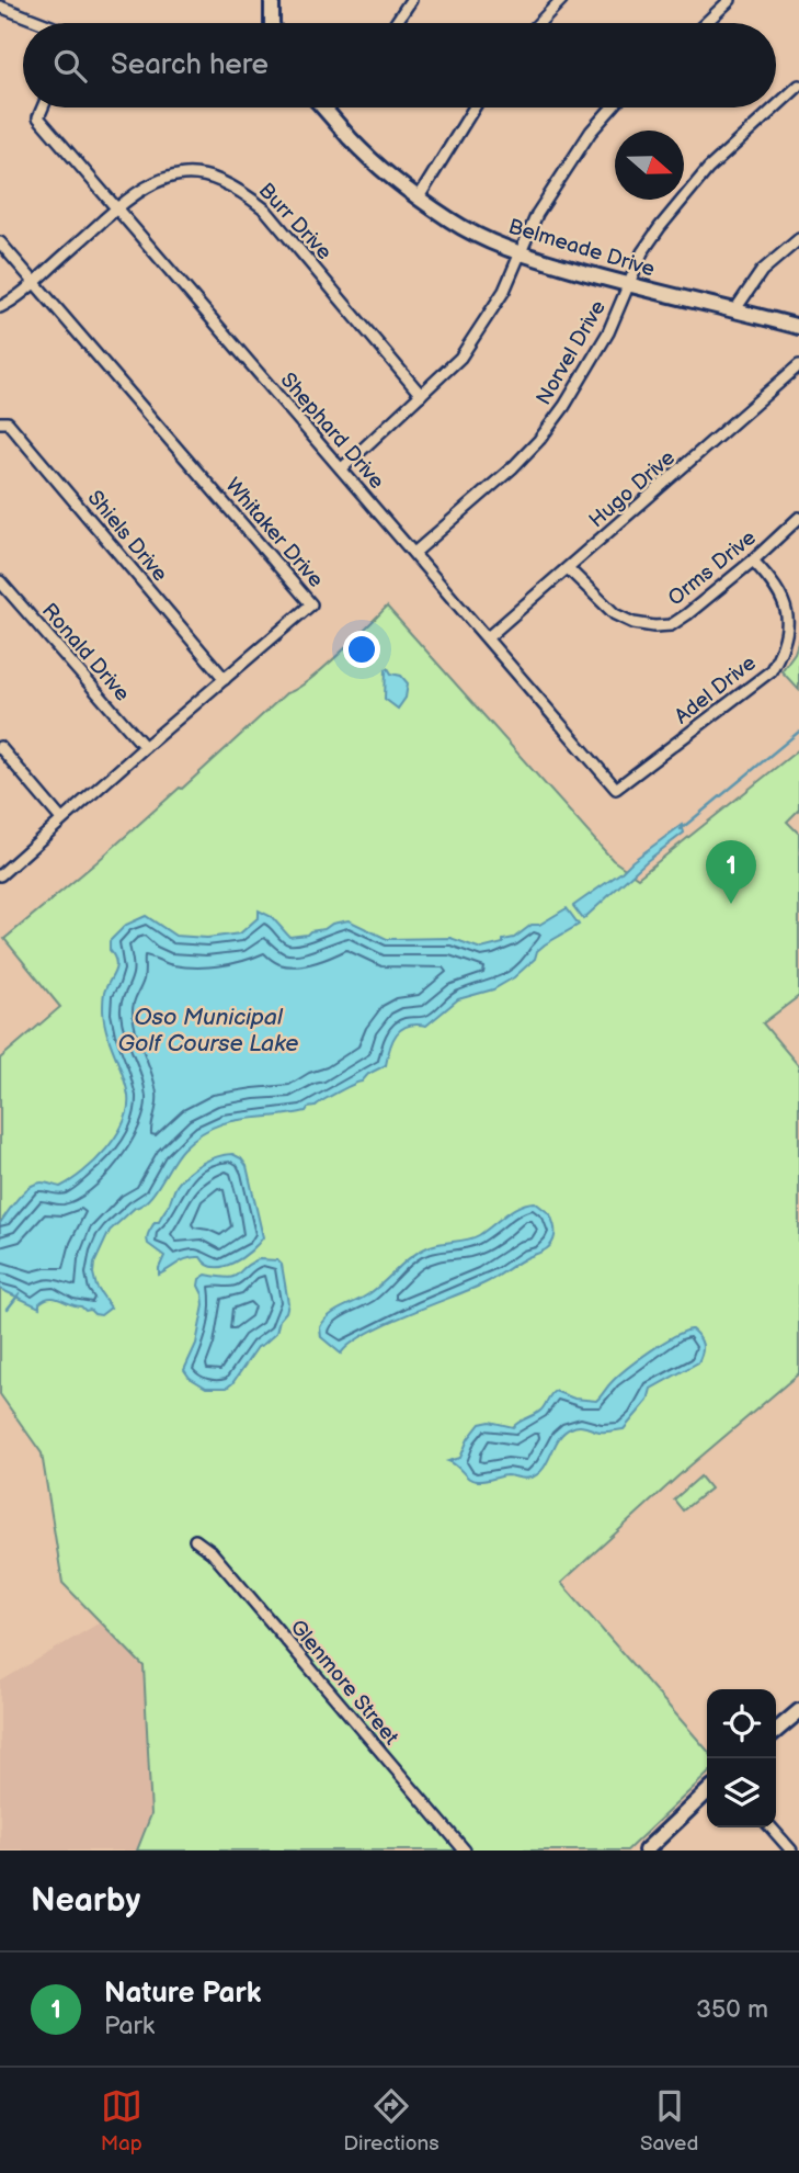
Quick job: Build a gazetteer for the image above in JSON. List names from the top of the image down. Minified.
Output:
{"streets":{"street":["Burr Drive","Belmeade Drive","Norvel Drive","Shephard Drive","Hugo Drive","Whitaker Drive","Shiels Drive","Orms Drive","Ronald Drive","Adel Drive","Glenmore Street"]},"crossings":[["Burr Drive","Shephard Drive"],["Burr Drive","Whitaker Drive"],["Belmeade Drive","Norvel Drive"],["Norvel Drive","Shephard Drive"],["Shephard Drive","Hugo Drive"],["Shephard Drive","Adel Drive"],["Hugo Drive","Orms Drive"],["Whitaker Drive","Shiels Drive"],["Whitaker Drive","Ronald Drive"],["Orms Drive","Adel Drive"]],"water":["Oso Municipal Golf Course Lake"],"north":"right","page":{"search":"Search here","pins":"1","heading":"Nearby","list":[{"mark":"1","name":"Nature Park","note":"Park","value":"350 m"}],"nav":["Map","Directions","Saved"]}}
